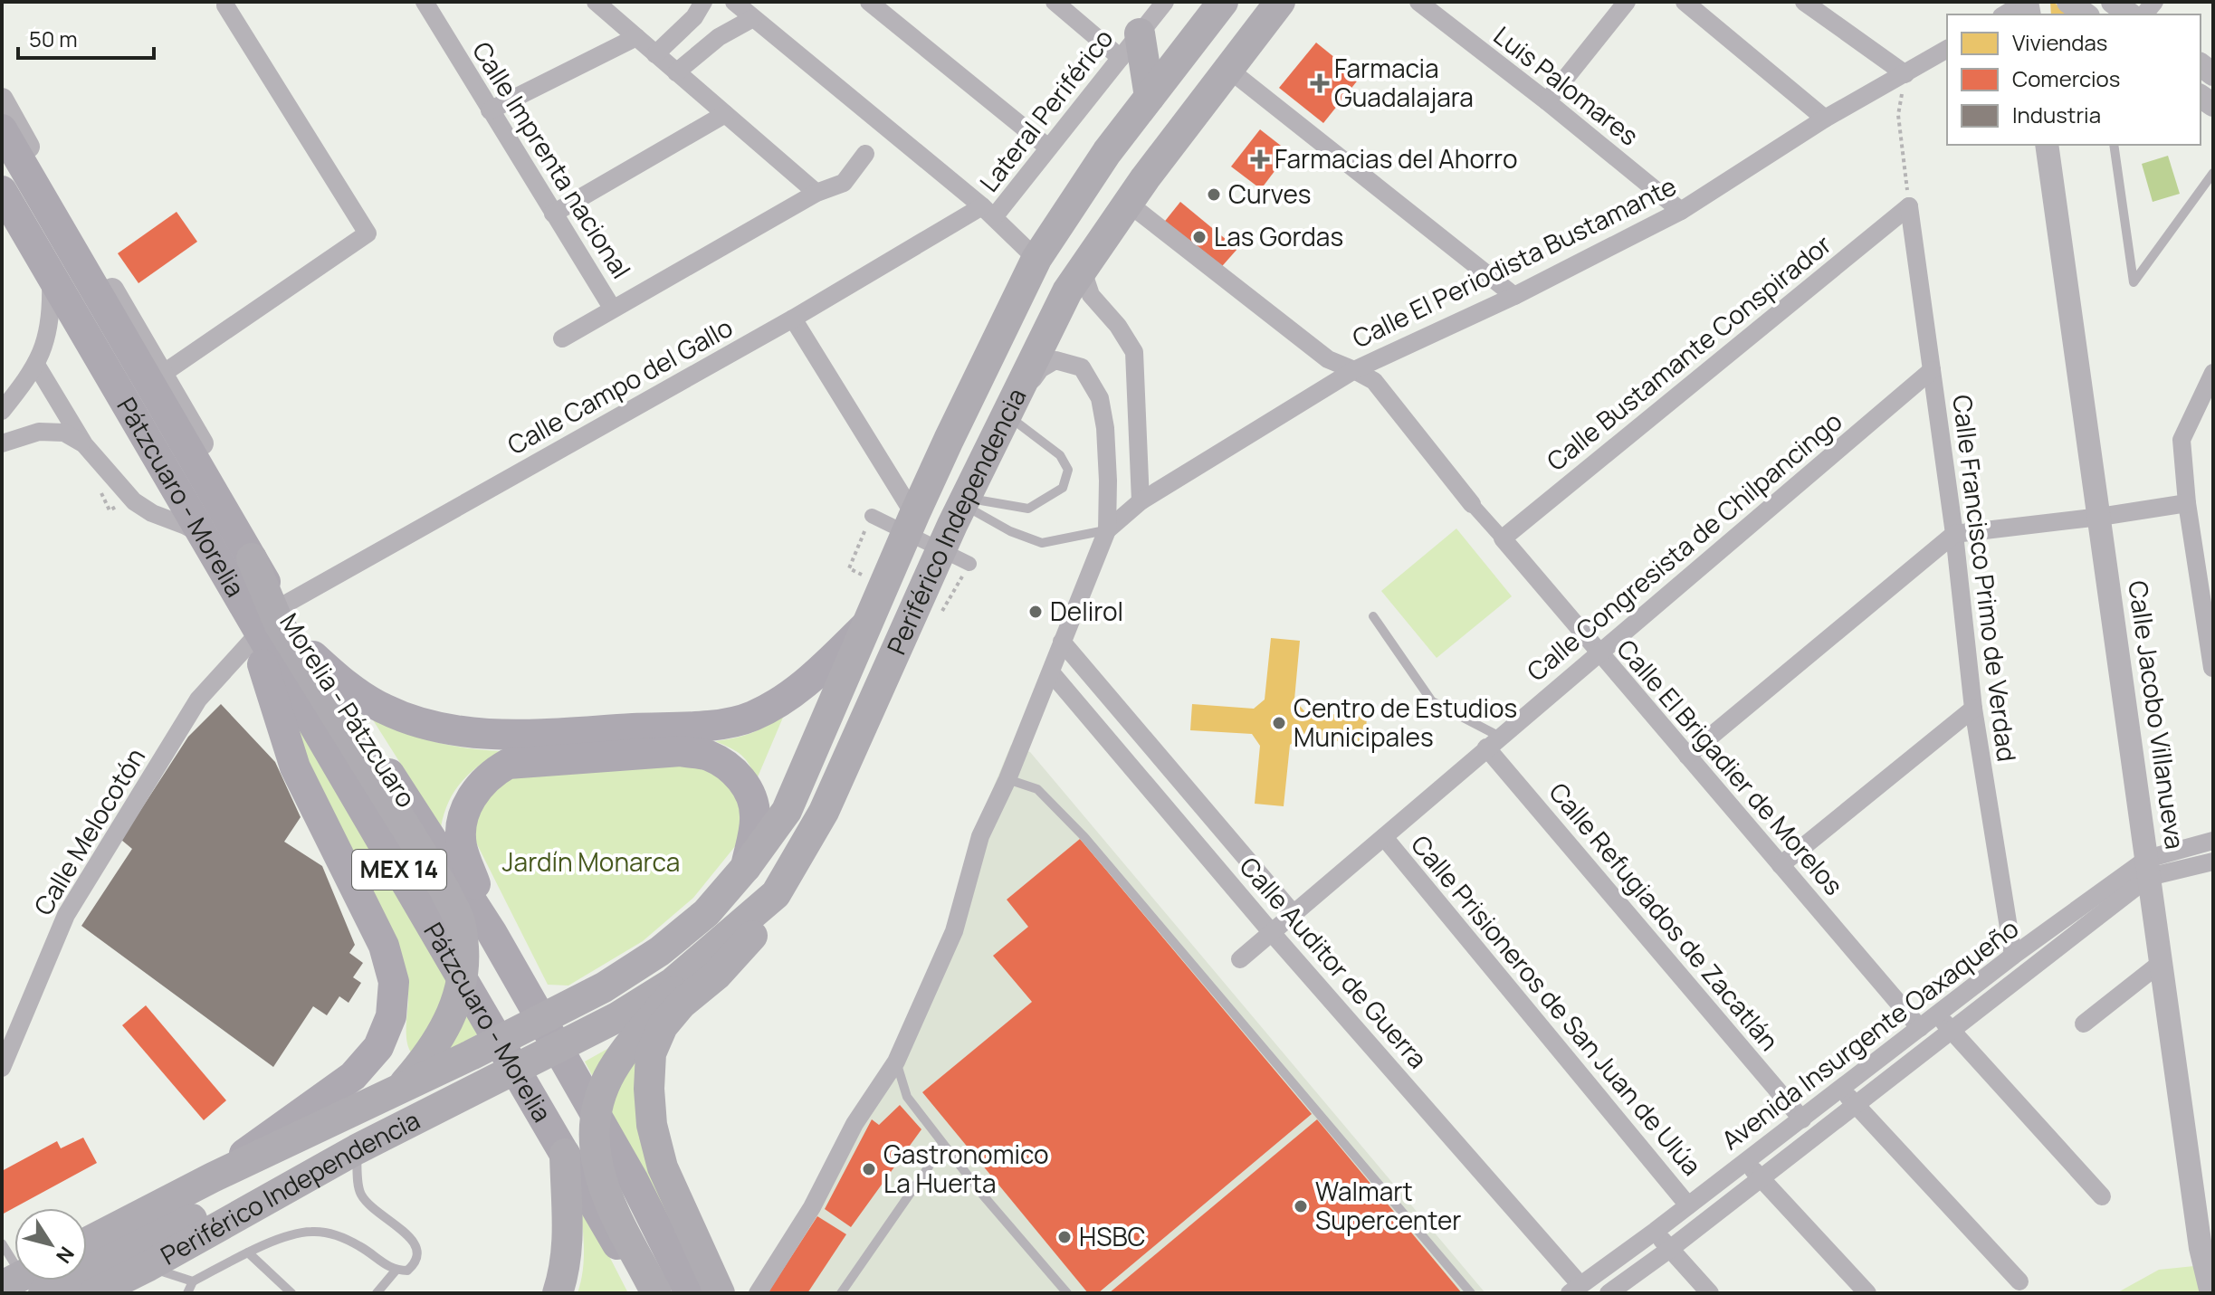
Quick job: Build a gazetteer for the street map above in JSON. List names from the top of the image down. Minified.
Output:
{"streets":{"highway":["Periférico Independencia"],"main road":["Pátzcuaro - Morelia","Morelia - Pátzcuaro","MEX 14"],"street":["Luis Palomares","Lateral Periférico","Calle Imprenta nacional","Calle El Periodista Bustamante","Calle Bustamante Conspirador","Calle Campo del Gallo","Calle Congresista de Chilpancingo","Calle Francisco Primo de Verdad","Calle Jacobo Villanueva","Calle El Brigadier de Morelos","Calle Melocotón","Calle Refugiados de Zacatlán","Calle Auditor de Guerra","Calle Prisioneros de San Juan de Ulúa","Avenida Insurgente Oaxaqueño"]},"crossings":[["Luis Palomares","Calle El Periodista Bustamante"],["Lateral Periférico","Calle Campo del Gallo"],["Calle Bustamante Conspirador","Calle Francisco Primo de Verdad"],["Calle Bustamante Conspirador","Calle El Brigadier de Morelos"],["Calle Campo del Gallo","Morelia - Pátzcuaro"],["Calle Congresista de Chilpancingo","Calle Francisco Primo de Verdad"],["Calle Congresista de Chilpancingo","Calle El Brigadier de Morelos"],["Calle Congresista de Chilpancingo","Calle Refugiados de Zacatlán"],["Calle Congresista de Chilpancingo","Calle Auditor de Guerra"],["Calle Congresista de Chilpancingo","Calle Prisioneros de San Juan de Ulúa"],["Calle Francisco Primo de Verdad","Avenida Insurgente Oaxaqueño"],["Calle Jacobo Villanueva","Avenida Insurgente Oaxaqueño"],["Calle El Brigadier de Morelos","Avenida Insurgente Oaxaqueño"],["Calle Refugiados de Zacatlán","Avenida Insurgente Oaxaqueño"],["Calle Auditor de Guerra","Avenida Insurgente Oaxaqueño"],["Calle Prisioneros de San Juan de Ulúa","Avenida Insurgente Oaxaqueño"]],"parks":["Jardín Monarca"],"places":{"health":["Farmacia Guadalajara","Farmacias del Ahorro"],"other":["Curves","Las Gordas","Delirol","Centro de Estudios Municipales","Gastronomico La Huerta","Walmart Supercenter","HSBC"]},"legend":["Viviendas","Comercios","Industria"],"scale_bar":"50 m","north":"bottom right"}
